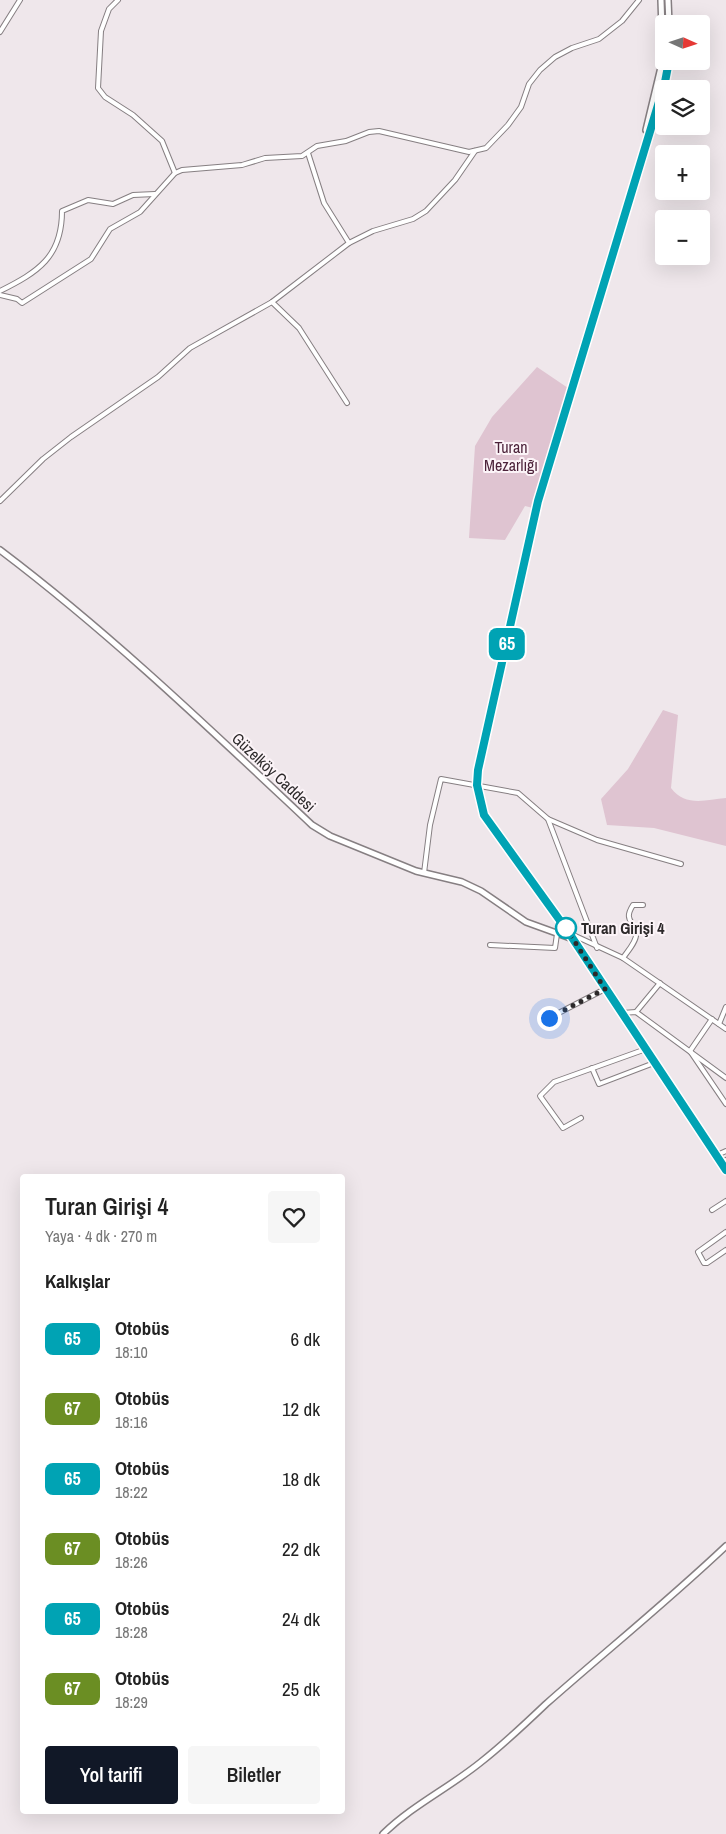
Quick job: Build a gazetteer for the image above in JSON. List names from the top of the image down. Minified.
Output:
{"streets":{"street":["Güzelköy Caddesi"]},"parks":["Turan Mezarlığı"],"places":["Turan Girişi 4"],"lines":["bus line 65"],"north":"right","page":{"on_map":"65","map_buttons":["+","−"],"heading":[["Turan Girişi 4","Yaya · 4 dk · 270 m"],"Kalkışlar"],"list":[{"mark":"65","name":"Otobüs","note":"18:10","value":"6 dk"},{"mark":"67","name":"Otobüs","note":"18:16","value":"12 dk"},{"mark":"65","name":"Otobüs","note":"18:22","value":"18 dk"},{"mark":"67","name":"Otobüs","note":"18:26","value":"22 dk"},{"mark":"65","name":"Otobüs","note":"18:28","value":"24 dk"},{"mark":"67","name":"Otobüs","note":"18:29","value":"25 dk"}],"buttons":["Yol tarifi","Biletler"]}}
